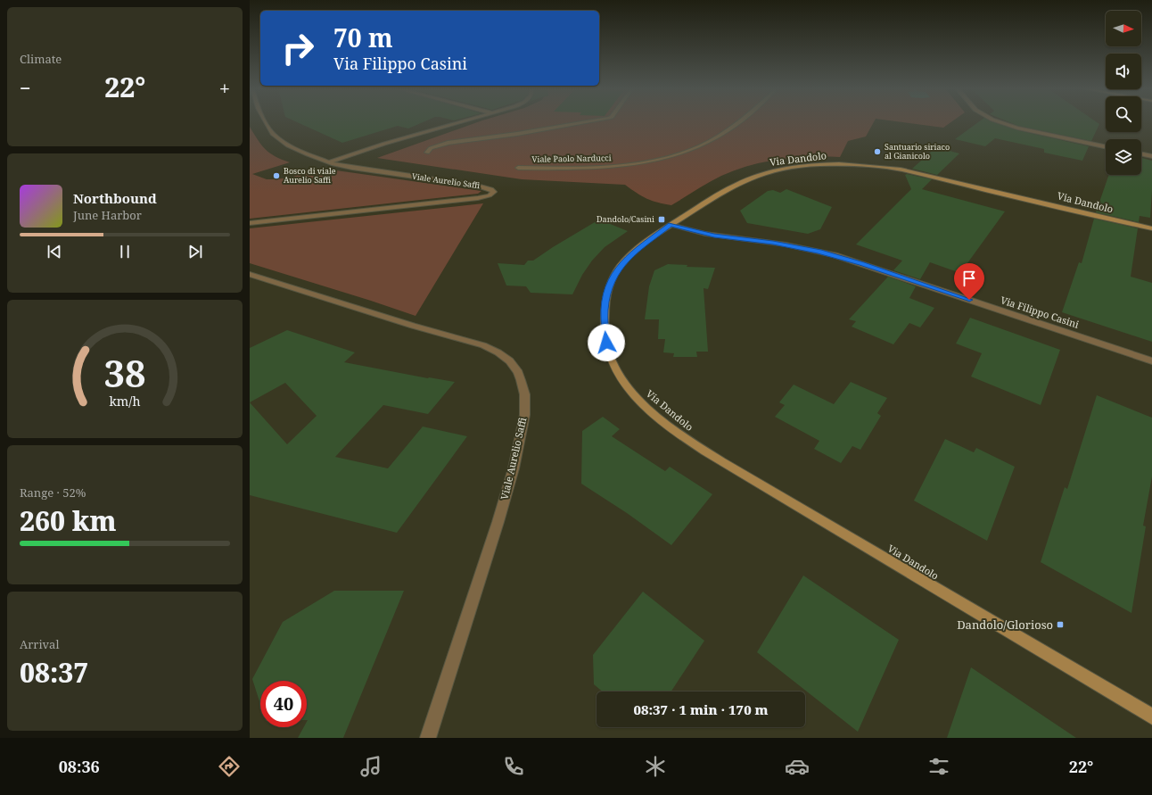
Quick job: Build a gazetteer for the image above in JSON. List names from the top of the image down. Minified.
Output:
{"streets":{"street":["Viale Paolo Narducci","Via Dandolo","Viale Aurelio Saffi","Via Filippo Casini"]},"crossings":[["Via Dandolo","Via Filippo Casini"]],"places":{"other":["Santuario siriaco al Gianicolo","Bosco di viale Aurelio Saffi"],"transit":["Dandolo/Casini","Dandolo/Glorioso"]},"north":"right","page":{"tile":["Climate",["Range · 52%","260 km"],["Arrival","08:37"]],"turn":["70 m","Via Filippo Casini"],"heat":["−","22°","+"],"song":["Northbound","June Harbor"],"limit":"40","trip":"08:37 · 1 min · 170 m","tabs":["08:36","22°"],"gauge":["38","km/h"]}}
